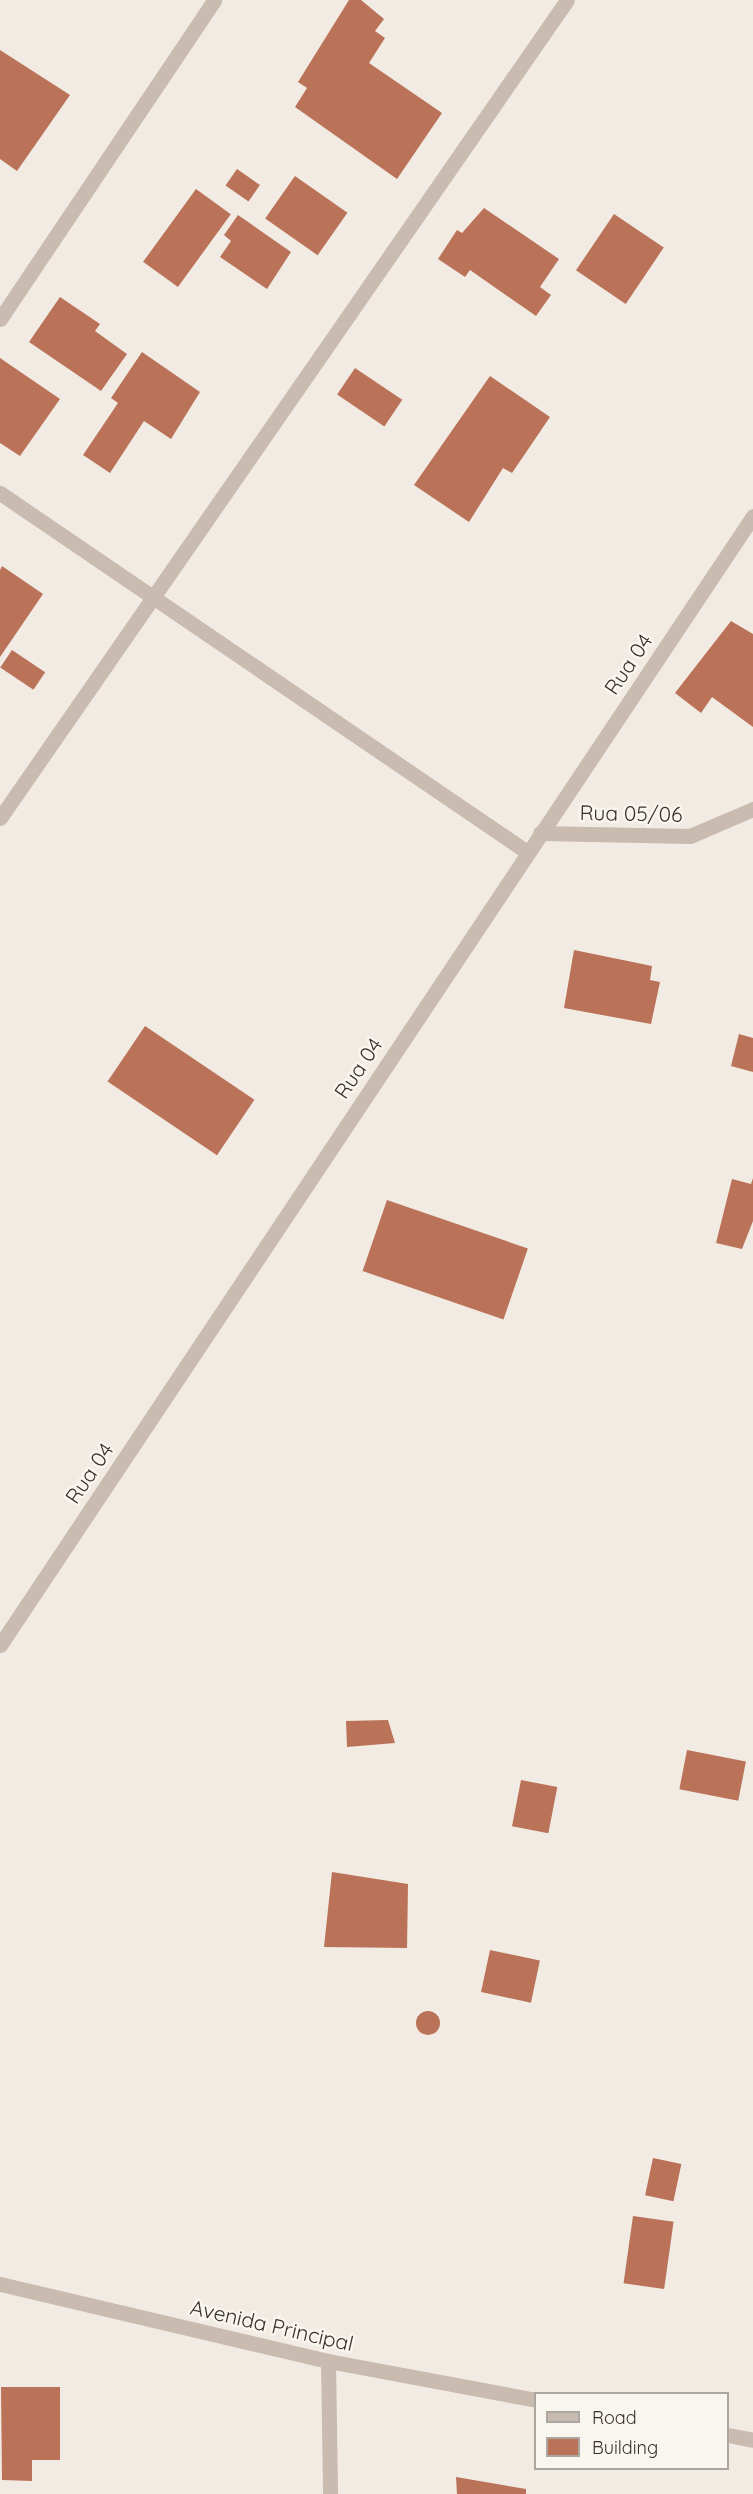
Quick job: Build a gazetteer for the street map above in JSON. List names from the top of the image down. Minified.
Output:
{"streets":{"street":["Rua 04","Rua 05/06","Avenida Principal"]},"crossings":[["Rua 04","Rua 05/06"]],"legend":["Road","Building"]}
